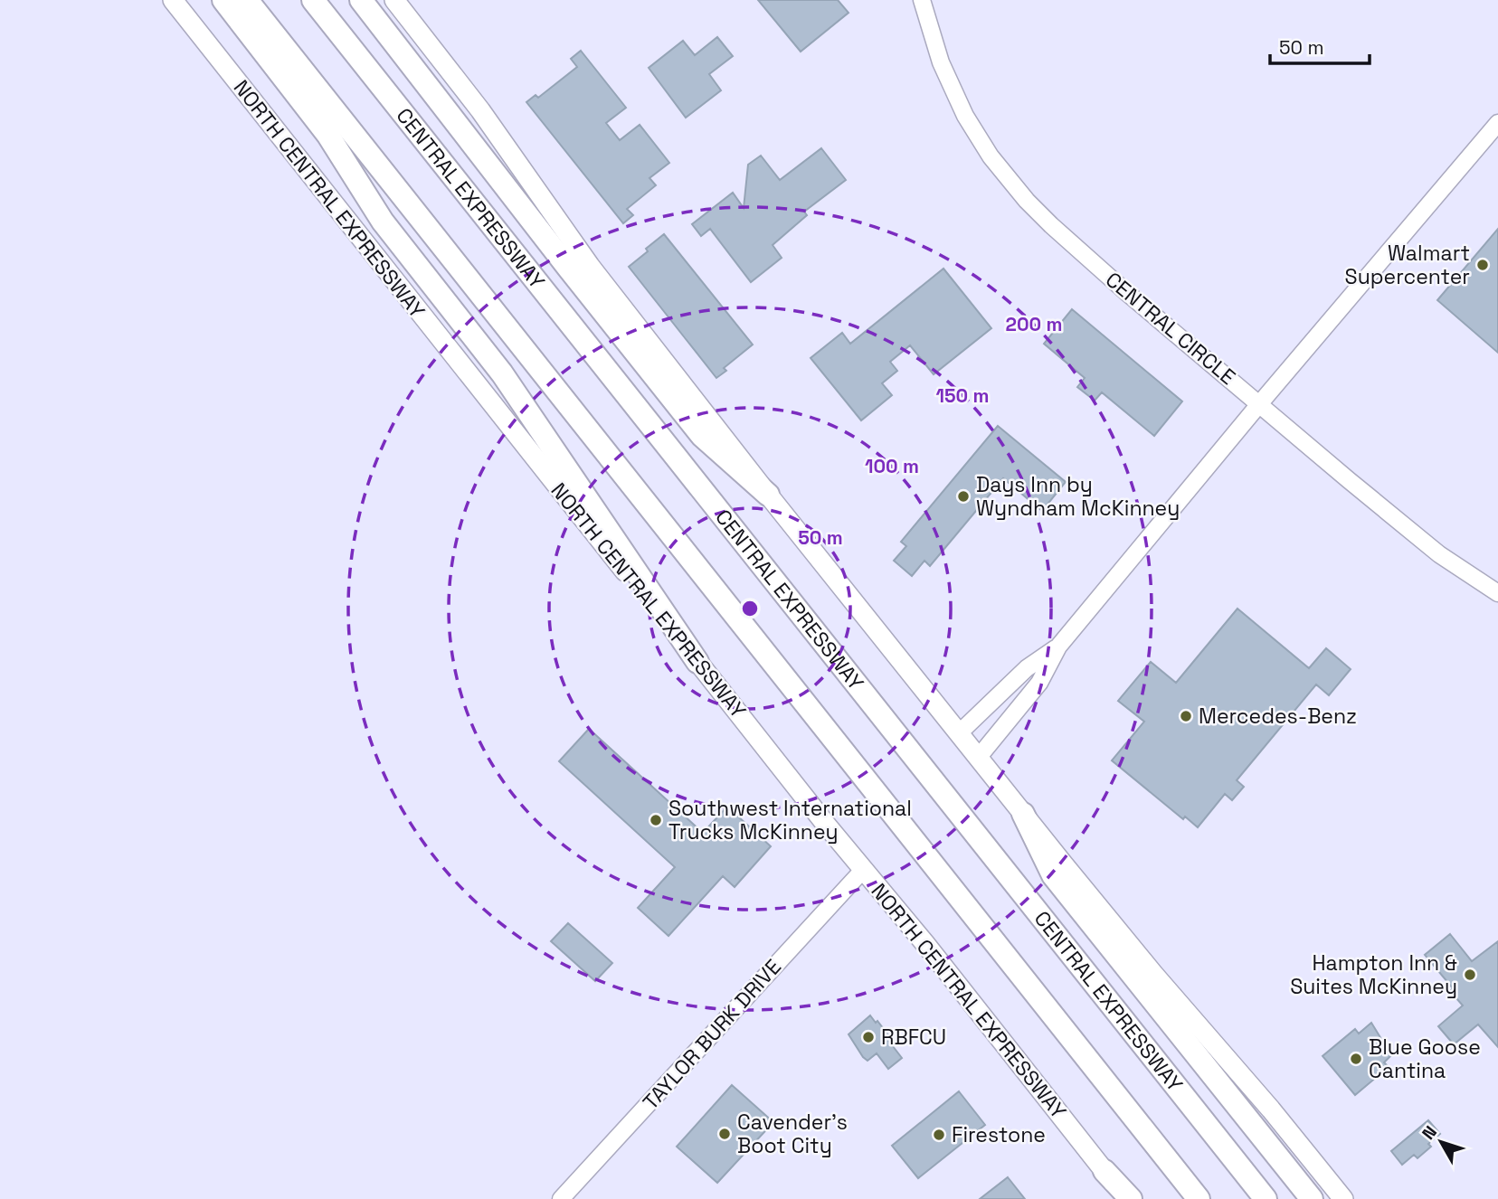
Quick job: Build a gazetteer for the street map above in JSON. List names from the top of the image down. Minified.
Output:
{"streets":{"highway":["CENTRAL EXPRESSWAY"],"main road":["NORTH CENTRAL EXPRESSWAY"],"street":["CENTRAL CIRCLE","TAYLOR BURK DRIVE"]},"crossings":[["NORTH CENTRAL EXPRESSWAY","TAYLOR BURK DRIVE"]],"places":["Walmart Supercenter","Days Inn by Wyndham McKinney","Mercedes-Benz","Southwest International Trucks McKinney","Hampton Inn & Suites McKinney","RBFCU","Blue Goose Cantina","Cavender's Boot City","Firestone"],"scale_bar":"50 m","north":"top left","rings":["200 m","150 m","100 m","50 m"]}
